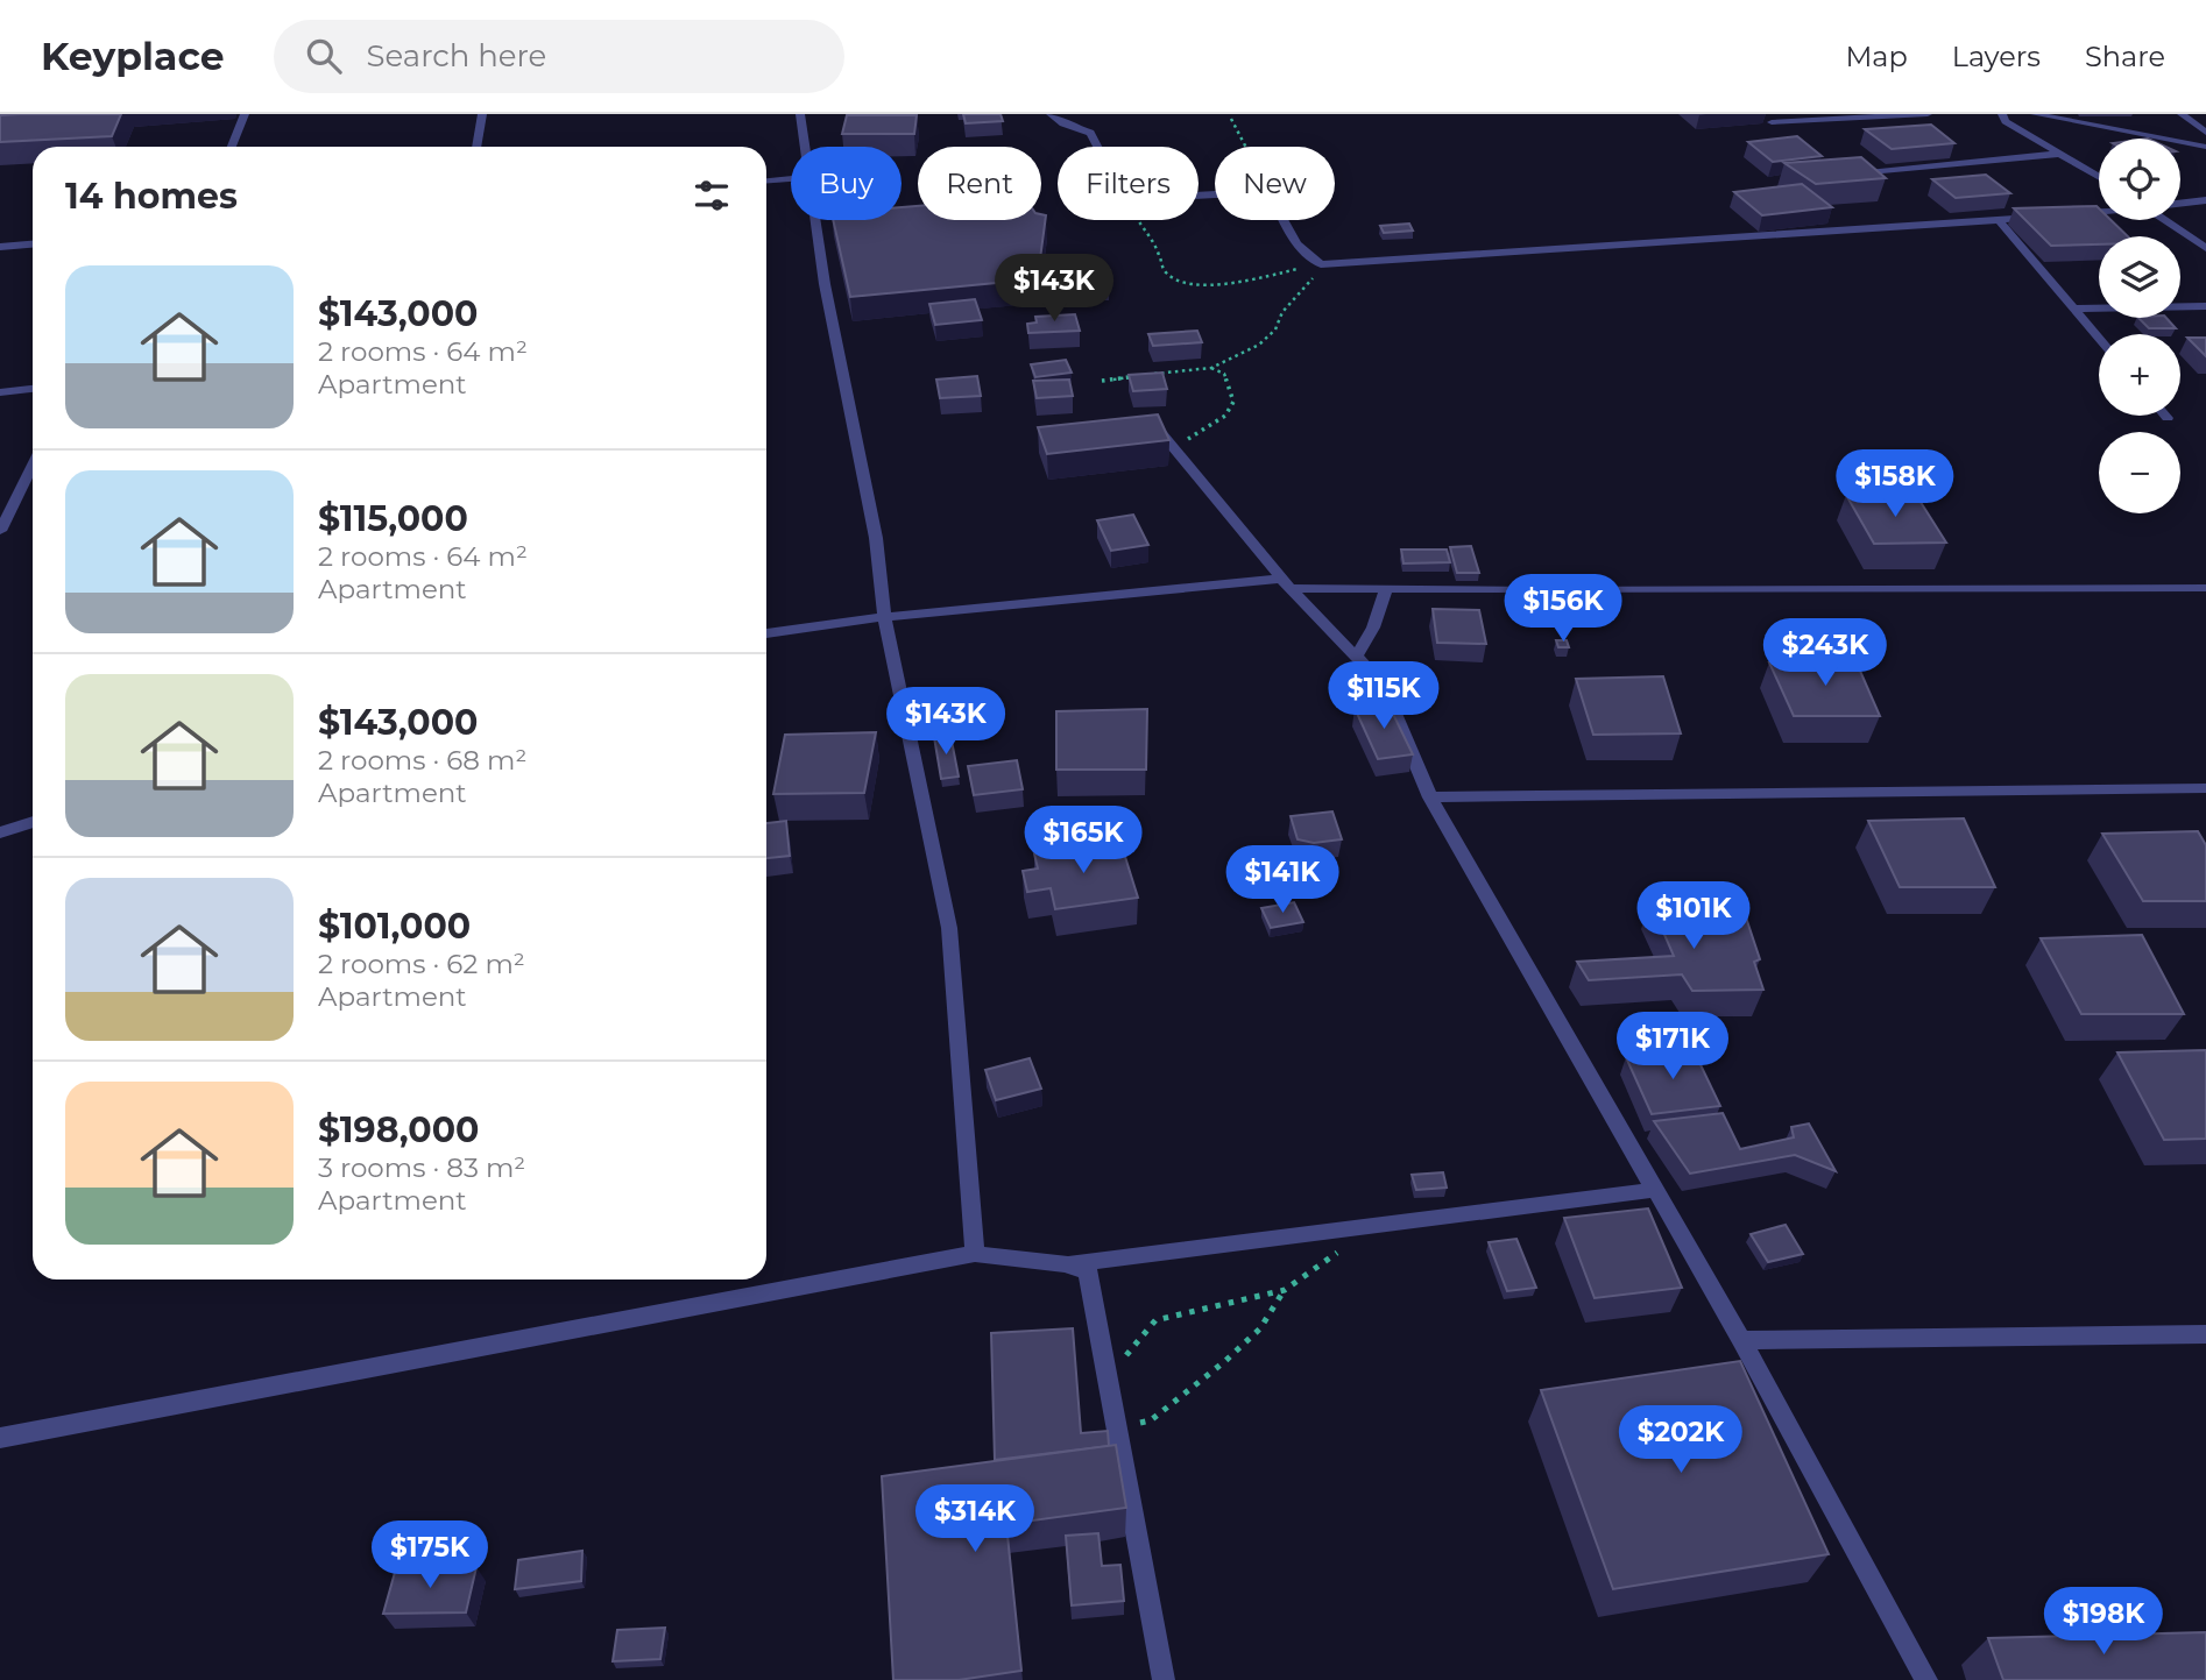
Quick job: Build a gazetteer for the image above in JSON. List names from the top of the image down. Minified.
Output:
{"page":{"header":"Keyplace","search":"Search here","nav":["Map","Layers","Share"],"map_buttons":["+","−"],"chip":["Buy","Rent","Filters","New"],"heading":"14 homes","list":[{"name":"$143,000","note":"2 rooms · 64 m² · Apartment"},{"name":"$115,000","note":"2 rooms · 64 m² · Apartment"},{"name":"$143,000","note":"2 rooms · 68 m² · Apartment"},{"name":"$101,000","note":"2 rooms · 62 m² · Apartment"},{"name":"$198,000","note":"3 rooms · 83 m² · Apartment"}],"price":["$143K","$158K","$156K","$243K","$115K","$143K","$165K","$141K","$101K","$171K","$202K","$314K","$175K","$198K"]}}
